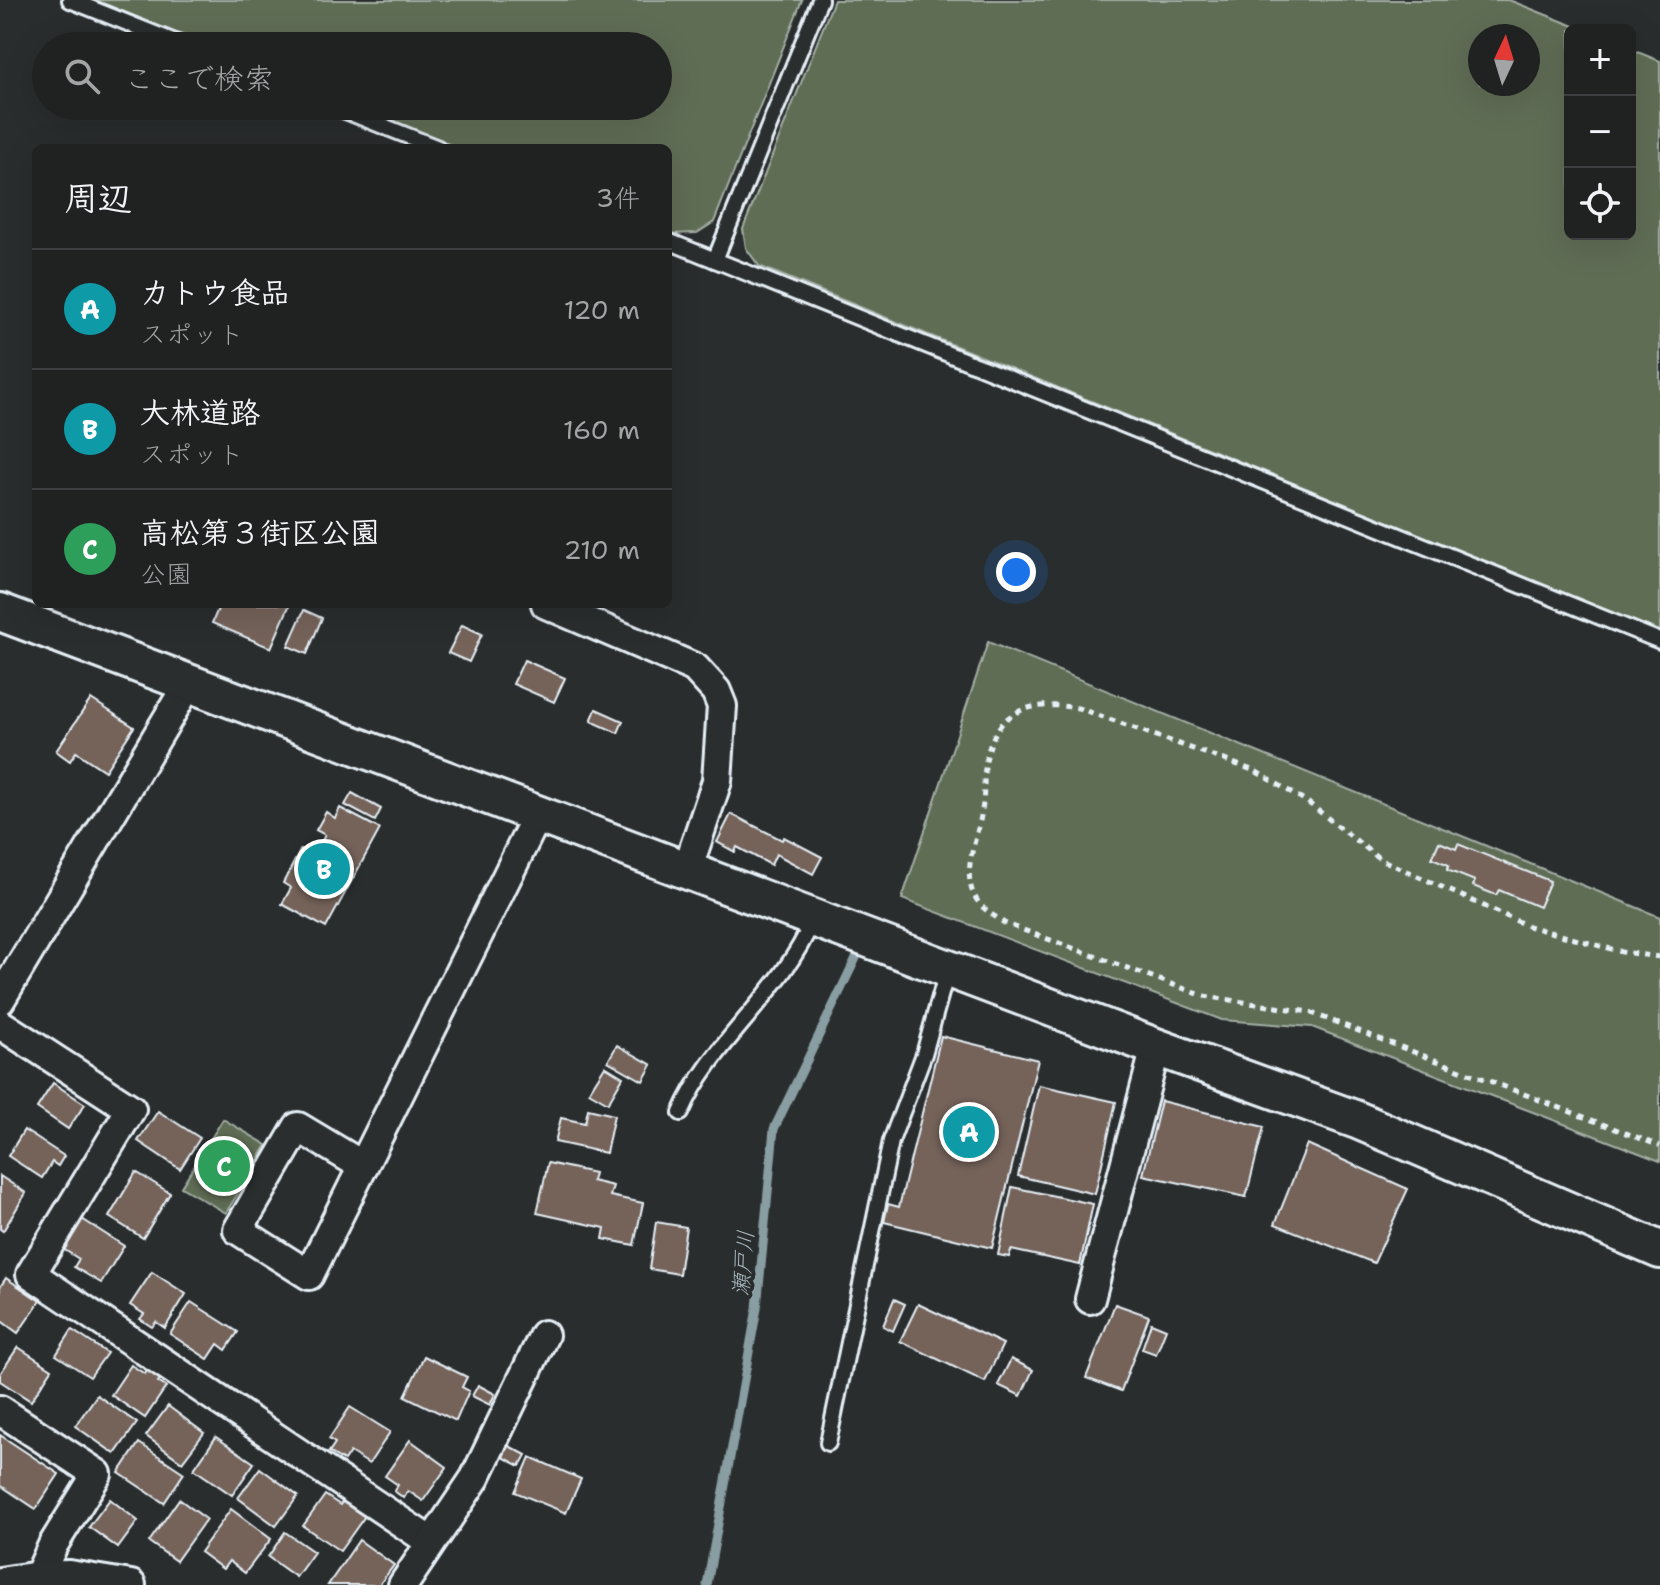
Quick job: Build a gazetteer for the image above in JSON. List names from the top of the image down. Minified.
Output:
{"water":["瀬戸川"],"north":"top","page":{"map_buttons":["+","−"],"search":"ここで検索","heading":["周辺","3件"],"list":[{"mark":"A","name":"カトウ食品","note":"スポット","value":"120 m"},{"mark":"B","name":"大林道路","note":"スポット","value":"160 m"},{"mark":"C","name":"高松第３街区公園","note":"公園","value":"210 m"}],"pins":["B","A","C"]}}
